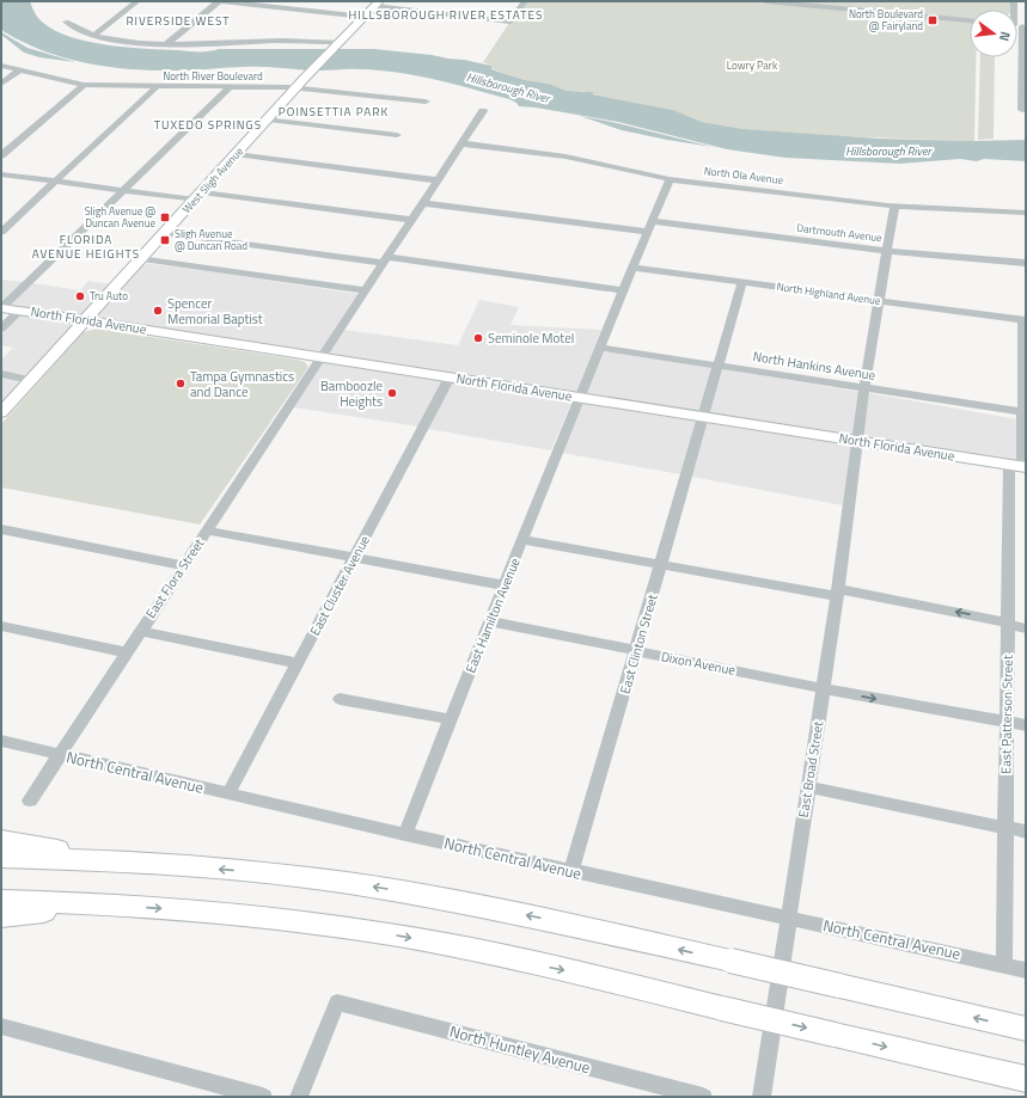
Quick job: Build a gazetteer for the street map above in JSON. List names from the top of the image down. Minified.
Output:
{"streets":{"main road":["West Sligh Avenue","North Florida Avenue"],"street":["North River Boulevard","North Ola Avenue","Dartmouth Avenue","North Highland Avenue","North Hankins Avenue","East Flora Street","East Cluster Avenue","East Hamilton Avenue","East Clinton Street","Dixon Avenue","East Patterson Street","East Broad Street","North Central Avenue","North Huntley Avenue"]},"crossings":[["North River Boulevard","West Sligh Avenue"],["North Ola Avenue","East Flora Street"],["North Ola Avenue","East Hamilton Avenue"],["North Ola Avenue","East Broad Street"],["West Sligh Avenue","North Florida Avenue"],["Dartmouth Avenue","East Hamilton Avenue"],["Dartmouth Avenue","East Broad Street"],["North Highland Avenue","East Hamilton Avenue"],["North Highland Avenue","East Clinton Street"],["North Highland Avenue","East Patterson Street"],["North Highland Avenue","East Broad Street"],["North Florida Avenue","East Flora Street"],["North Florida Avenue","East Cluster Avenue"],["North Florida Avenue","East Hamilton Avenue"],["North Florida Avenue","East Clinton Street"],["North Florida Avenue","East Patterson Street"],["North Florida Avenue","East Broad Street"],["North Hankins Avenue","East Hamilton Avenue"],["North Hankins Avenue","East Clinton Street"],["North Hankins Avenue","East Patterson Street"],["North Hankins Avenue","East Broad Street"],["East Flora Street","North Central Avenue"],["East Cluster Avenue","North Central Avenue"],["East Hamilton Avenue","Dixon Avenue"],["East Hamilton Avenue","North Central Avenue"],["East Clinton Street","Dixon Avenue"],["East Clinton Street","North Central Avenue"],["Dixon Avenue","East Patterson Street"],["Dixon Avenue","East Broad Street"],["East Patterson Street","North Central Avenue"],["East Broad Street","North Central Avenue"]],"districts":["HILLSBOROUGH RIVER ESTATES","RIVERSIDE WEST","POINSETTIA PARK","TUXEDO SPRINGS","FLORIDA AVENUE HEIGHTS"],"water":["Hillsborough River"],"parks":["Lowry Park"],"places":{"transit":["North Boulevard @ Fairyland","Sligh Avenue @ Duncan Avenue","Sligh Avenue @ Duncan Road"],"other":["Tru Auto","Spencer Memorial Baptist","Seminole Motel","Tampa Gymnastics and Dance","Bamboozle Heights"]},"north":"right"}
